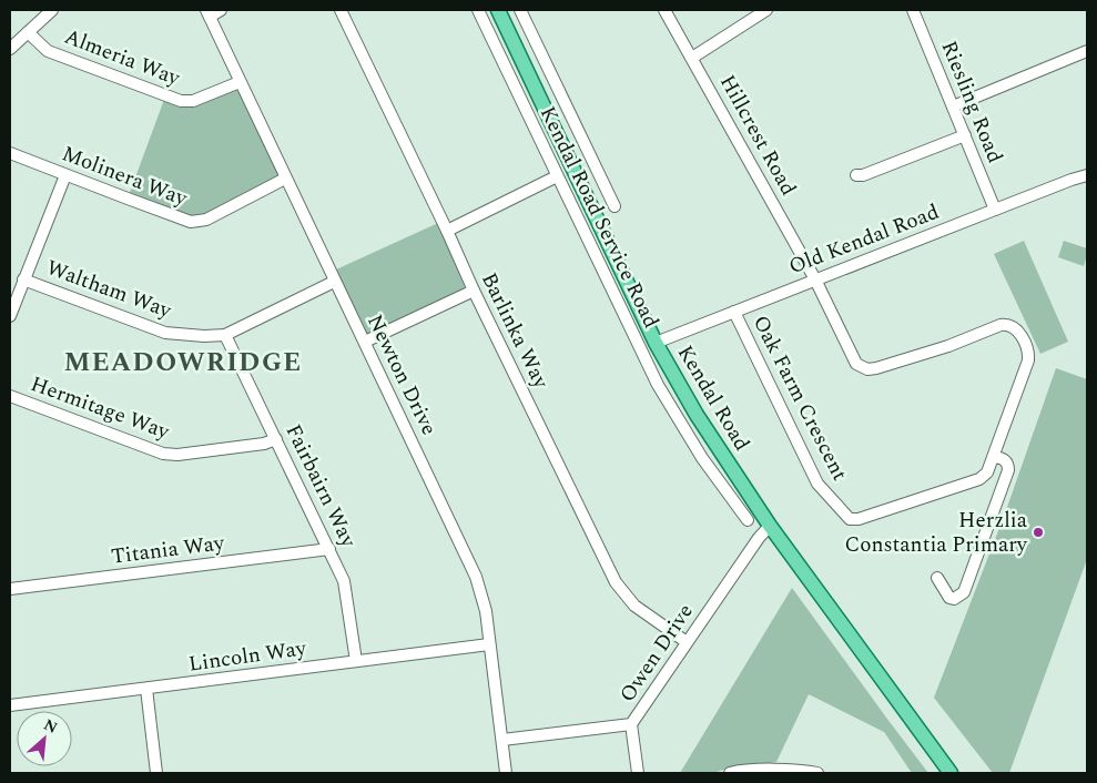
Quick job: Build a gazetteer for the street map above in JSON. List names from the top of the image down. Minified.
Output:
{"streets":{"main road":["Kendal Road"],"street":["Almeria Way","Riesling Road","Hillcrest Road","Molinera Way","Kendal Road Service Road","Old Kendal Road","Waltham Way","Barlinka Way","Newton Drive","Oak Farm Crescent","Hermitage Way","Fairbairn Way","Titania Way","Owen Drive","Lincoln Way"]},"crossings":[["Almeria Way","Newton Drive"],["Riesling Road","Old Kendal Road"],["Hillcrest Road","Old Kendal Road"],["Hillcrest Road","Oak Farm Crescent"],["Molinera Way","Newton Drive"],["Old Kendal Road","Kendal Road"],["Old Kendal Road","Oak Farm Crescent"],["Waltham Way","Newton Drive"],["Waltham Way","Fairbairn Way"],["Barlinka Way","Owen Drive"],["Newton Drive","Owen Drive"],["Newton Drive","Lincoln Way"],["Kendal Road","Owen Drive"],["Hermitage Way","Fairbairn Way"],["Fairbairn Way","Titania Way"],["Fairbairn Way","Lincoln Way"]],"districts":["MEADOWRIDGE"],"places":["Herzlia Constantia Primary"],"north":"top right"}
